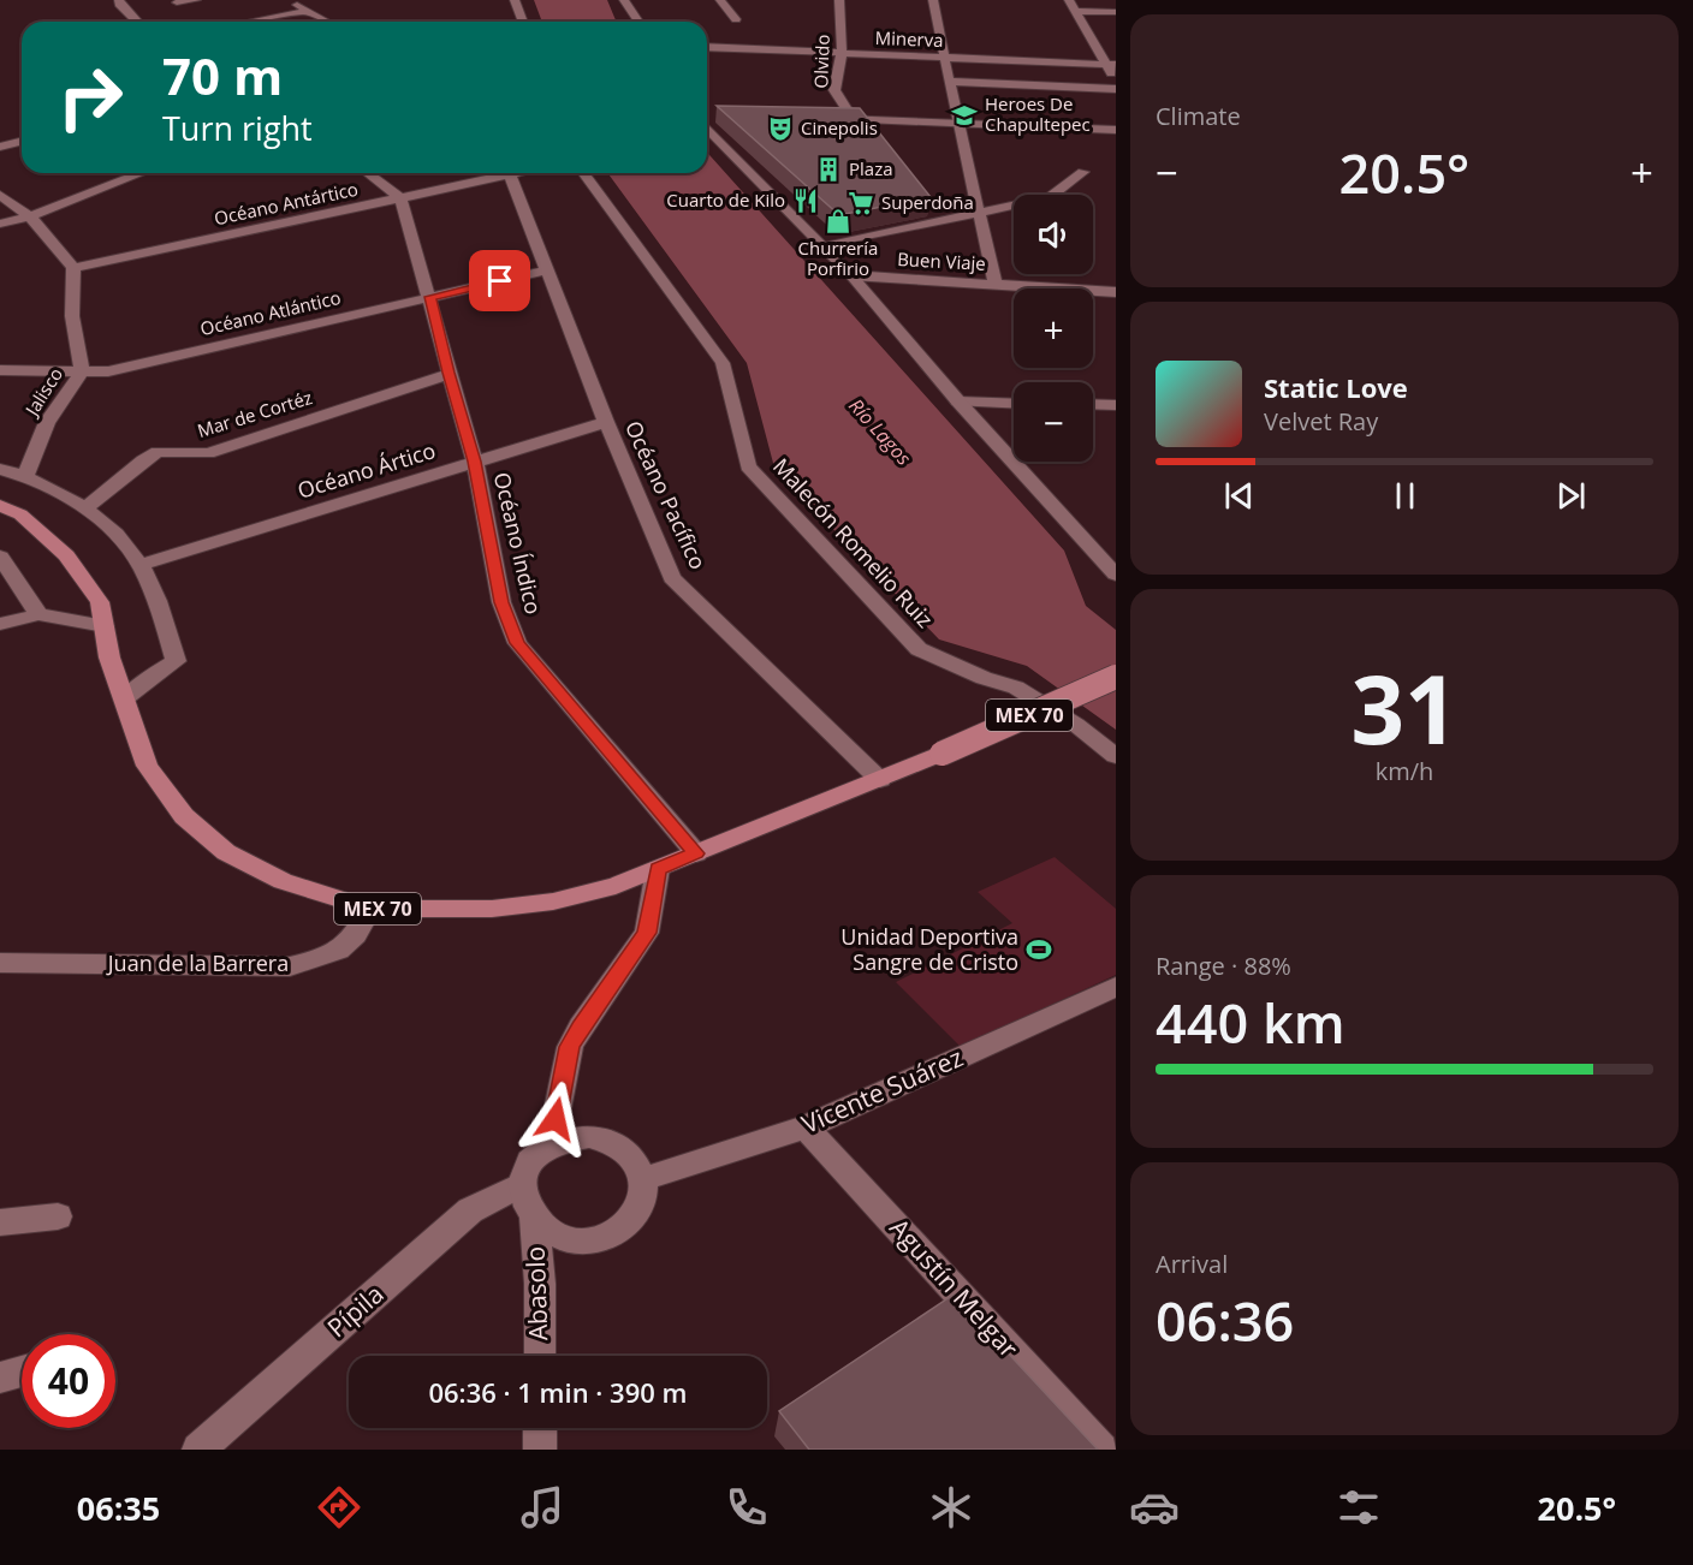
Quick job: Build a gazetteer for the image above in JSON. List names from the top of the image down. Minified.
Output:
{"streets":{"main road":["MEX 70"],"street":["Minerva","Olvido","Océano Antártico","Buen Viaje","Océano Atlántico","Jalisco","Mar de Cortéz","Océano Ártico","Océano Pacífico","Océano Índico","Malecón Romelio Ruiz","Juan de la Barrera","Vicente Suárez","Agustín Melgar","Abasolo","Pípila"]},"crossings":[["Minerva","Olvido"],["Océano Antártico","Océano Índico"],["Océano Atlántico","Jalisco"],["Océano Atlántico","Océano Pacífico"],["Océano Atlántico","Océano Índico"],["Mar de Cortéz","Océano Índico"],["Océano Ártico","Océano Pacífico"],["Océano Ártico","Océano Índico"],["Océano Pacífico","MEX 70"],["Océano Índico","MEX 70"],["MEX 70","Juan de la Barrera"],["Vicente Suárez","Agustín Melgar"],["Vicente Suárez","Abasolo"],["Vicente Suárez","Pípila"],["Abasolo","Pípila"]],"water":["Río Lagos"],"places":{"school or university":["Heroes De Chapultepec"],"theatre":["Cinepolis"],"building":["Plaza"],"restaurant":["Cuarto de Kilo"],"supermarket":["Superdoña"],"shop":["Churrería Porfirio"],"sports":["Unidad Deportiva Sangre de Cristo"]},"page":{"tile":["Climate",["31","km/h"],["Range · 88%","440 km"],["Arrival","06:36"]],"turn":["70 m","Turn right"],"heat":["−","20.5°","+"],"map_buttons":["+","−"],"song":["Static Love","Velvet Ray"],"limit":"40","trip":"06:36 · 1 min · 390 m","tabs":["06:35","20.5°"]}}
